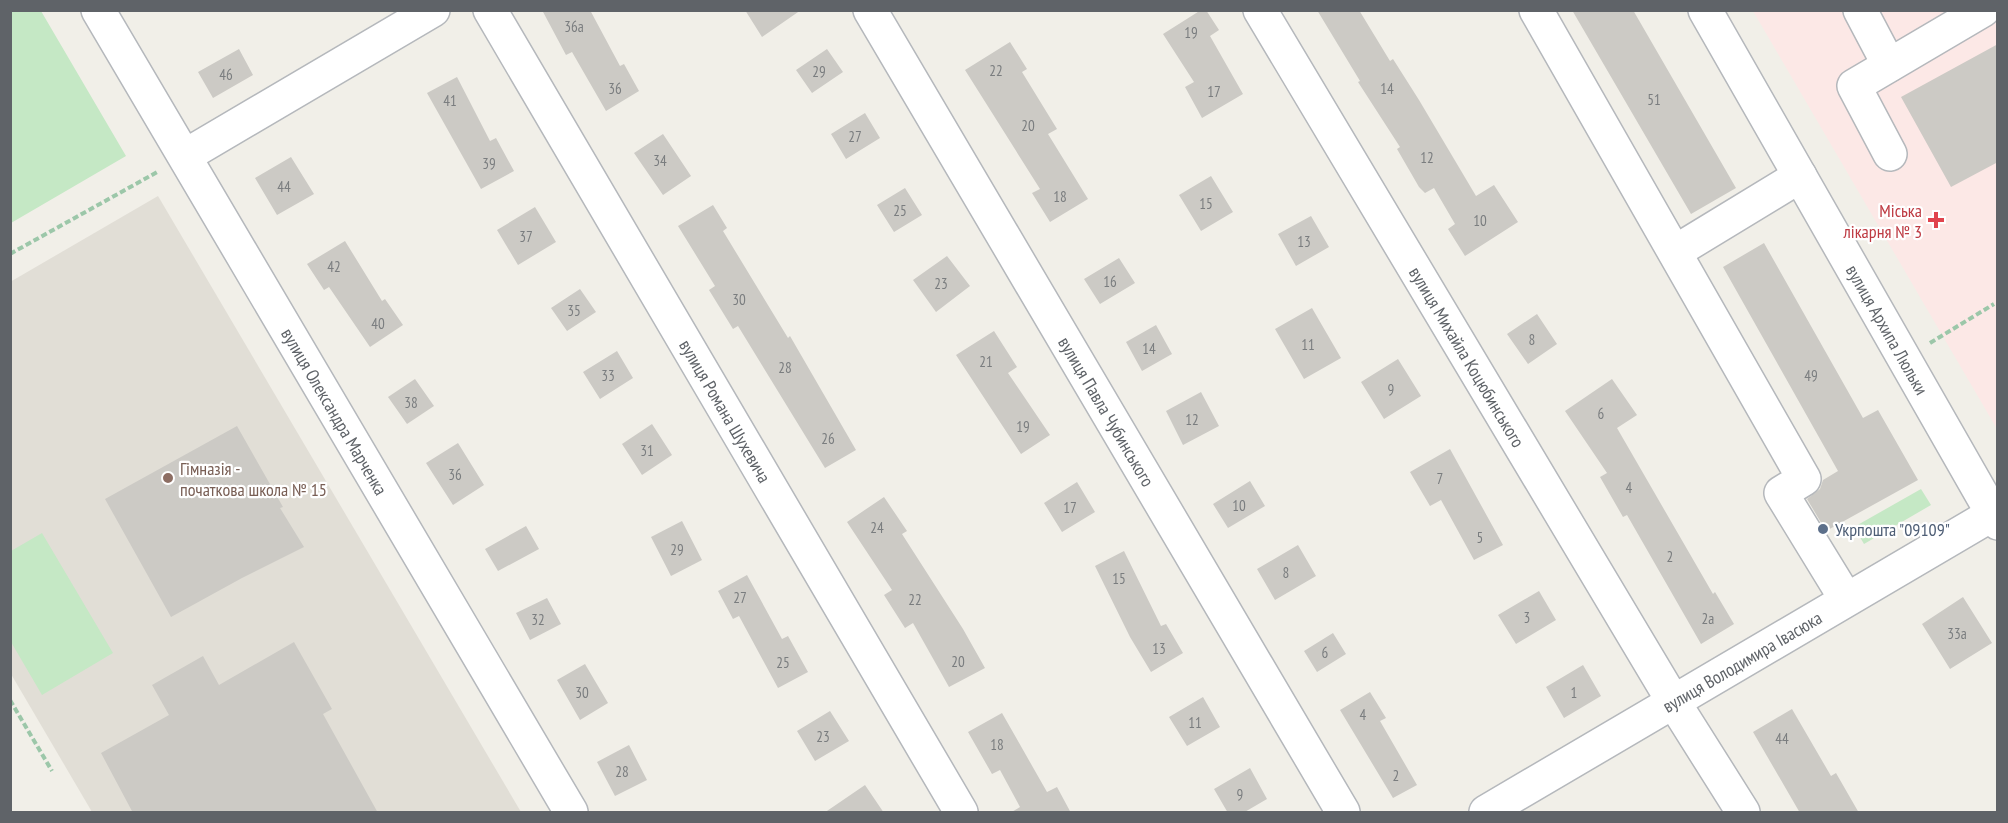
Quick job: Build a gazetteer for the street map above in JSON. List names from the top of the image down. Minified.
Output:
{"streets":{"street":["вулиця Архипа Люльки","вулиця Михайла Коцюбинського","вулиця Олександра Марченка","вулиця Романа Шухевича","вулиця Павла Чубинського","вулиця Володимира Івасюка"]},"crossings":[["вулиця Архипа Люльки","вулиця Володимира Івасюка"],["вулиця Михайла Коцюбинського","вулиця Володимира Івасюка"]],"places":{"health":["Міська лікарня № 3"],"other":["Гімназія - початкова школа № 15","Укрпошта \"09109\""]},"house_numbers":["36а","19","22","29","46","36","14","17","51","41","20","27","12","34","39","44","18","15","25","10","37","13","42","16","23","30","35","40","8","11","14","21","28","33","49","9","38","6","12","19","26","31","36","7","4","10","17","24","5","29","2","8","15","27","22","3","2а","32","33а","13","6","20","25","30","1","4","11","23","44","18","28","2","9"]}
